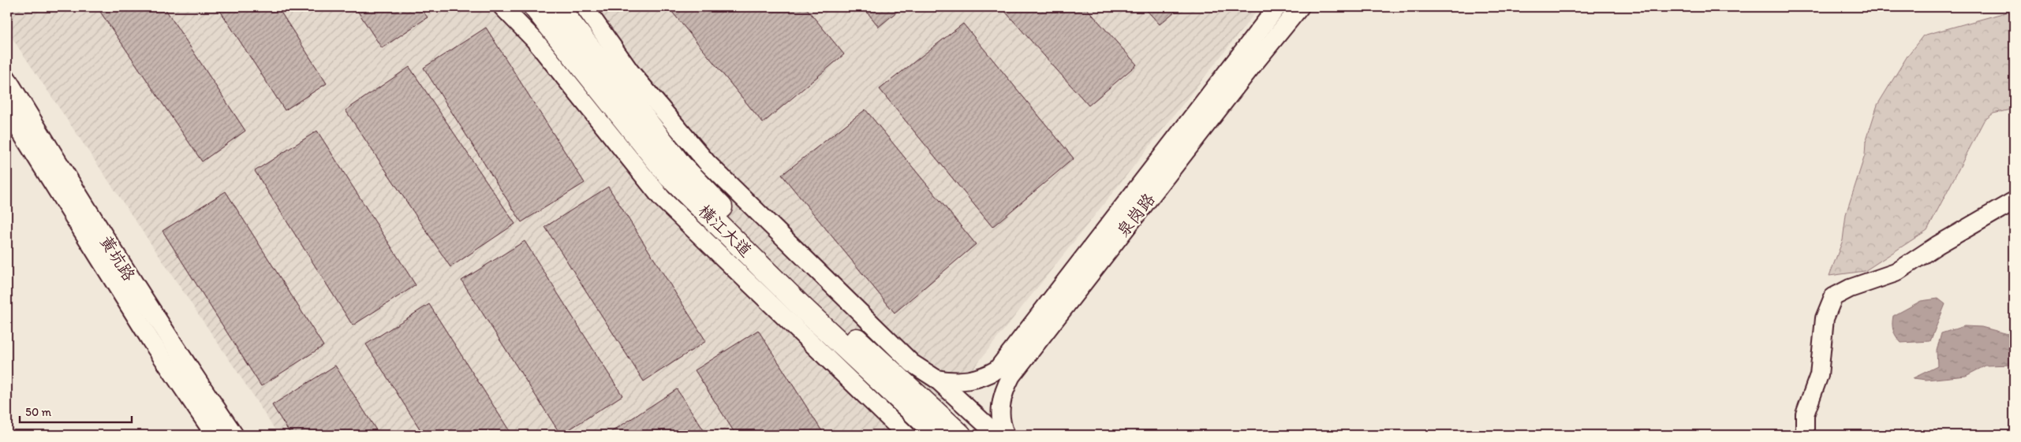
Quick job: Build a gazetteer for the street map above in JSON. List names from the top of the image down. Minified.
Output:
{"streets":{"main road":["横江大道"],"street":["泉岗路","黄坑路"]},"scale_bar":"50 m"}
